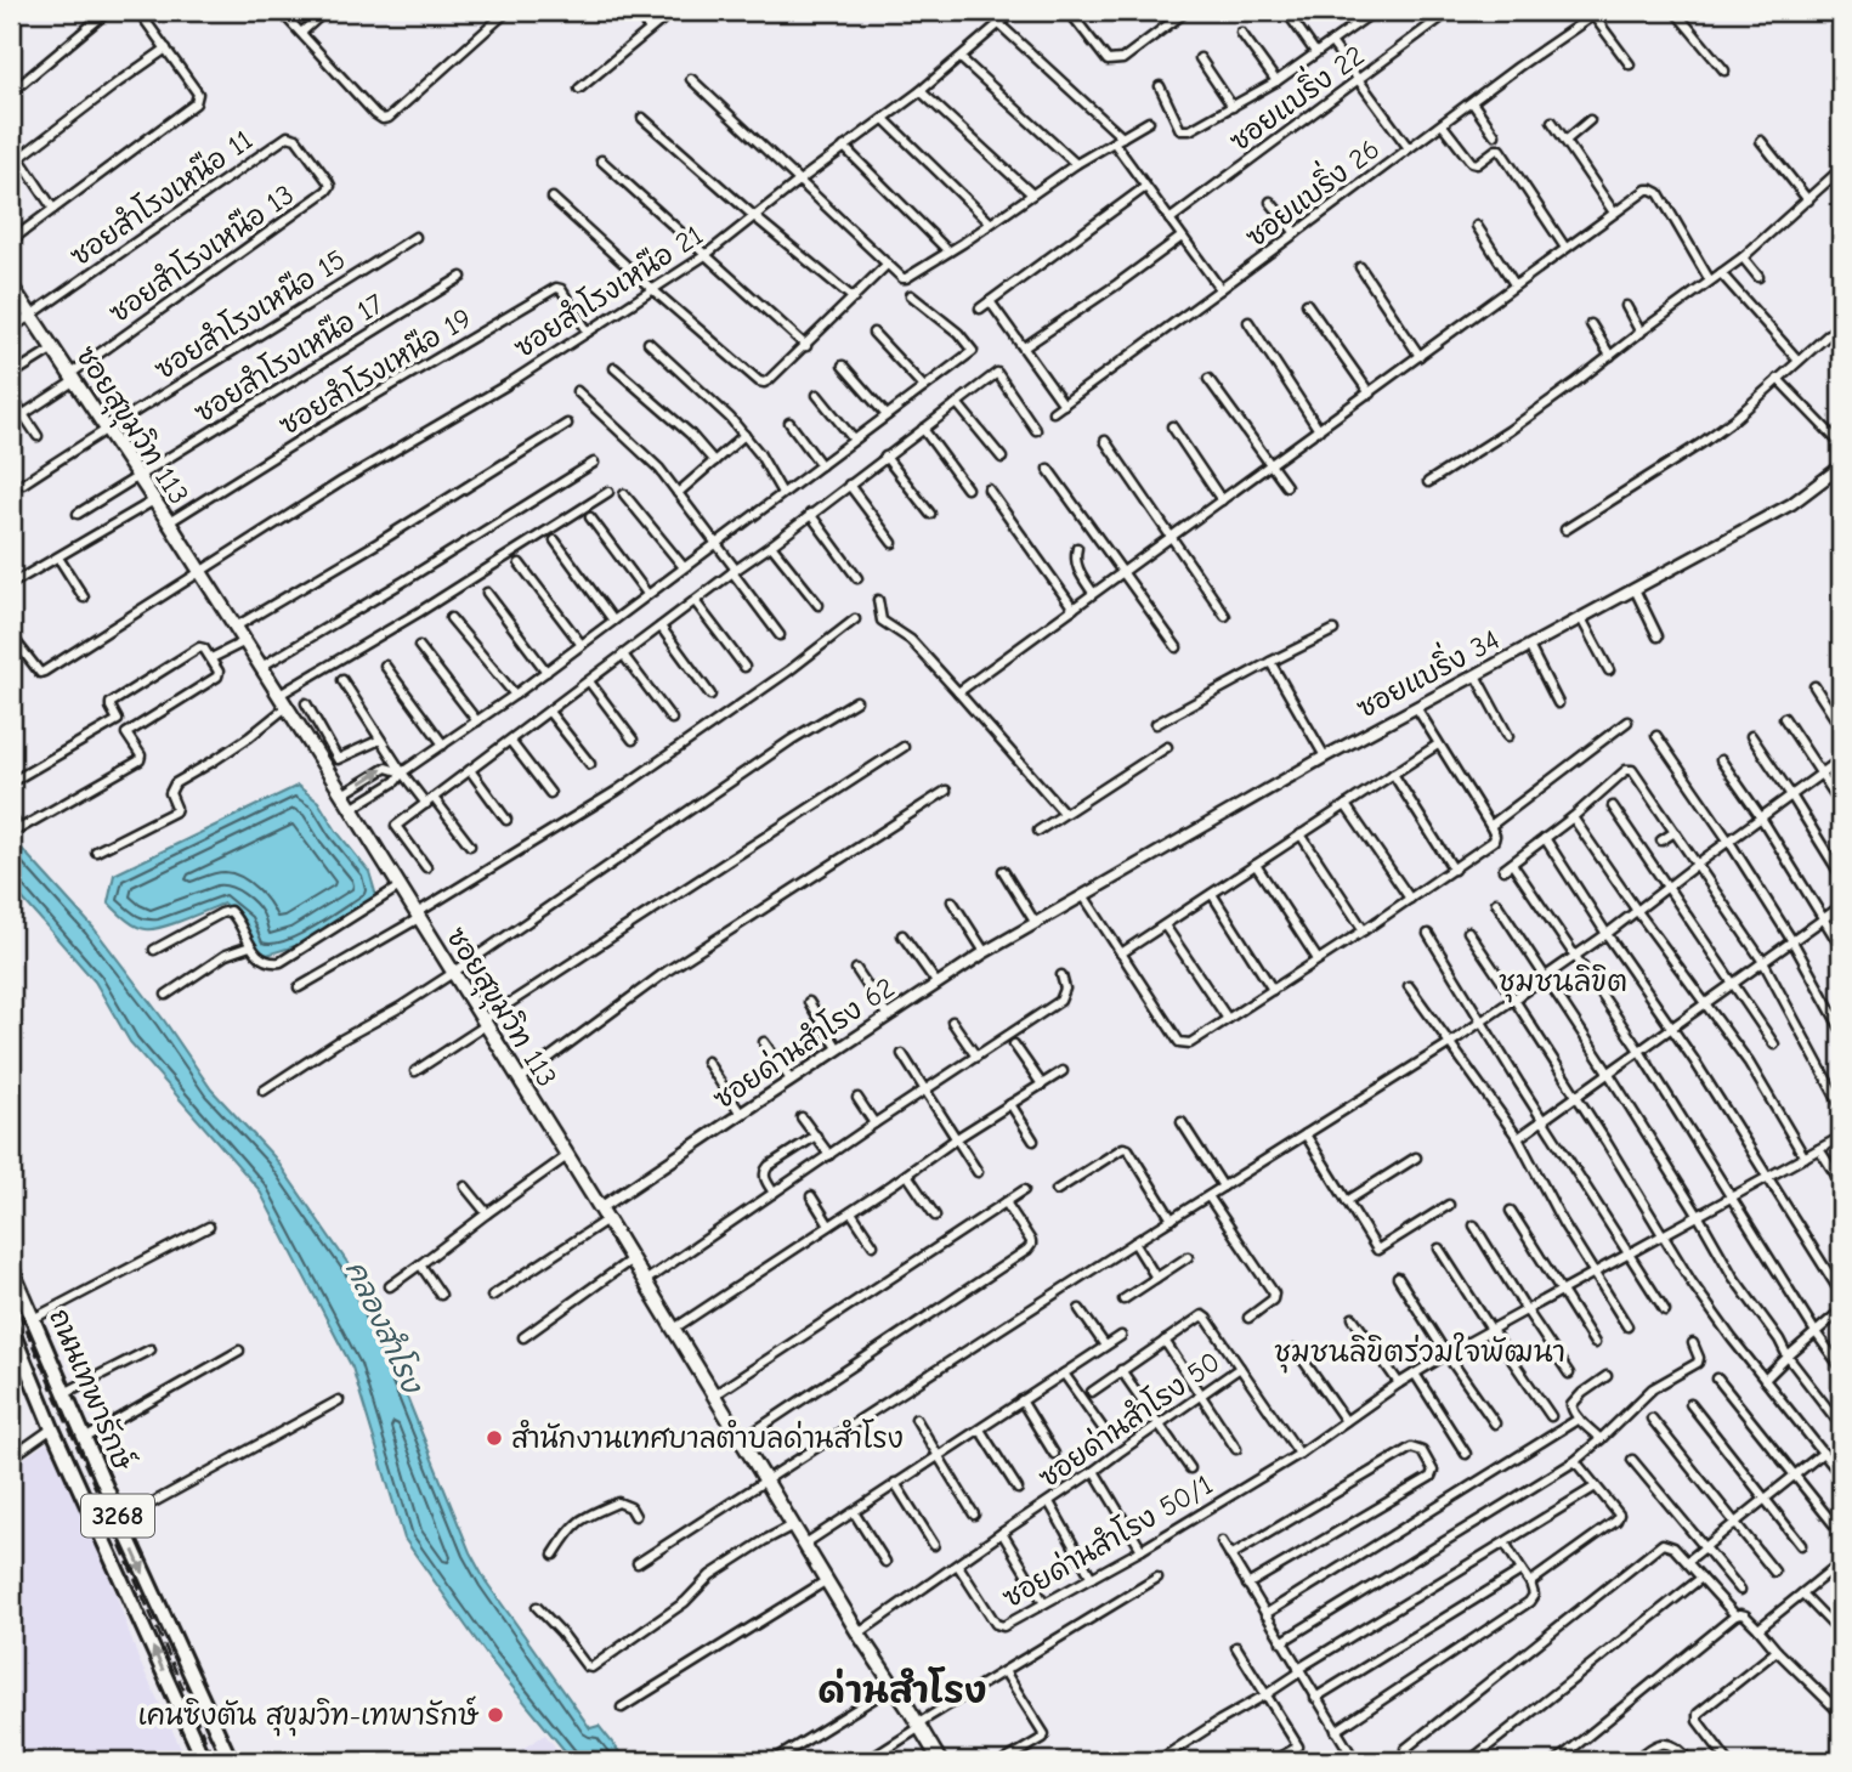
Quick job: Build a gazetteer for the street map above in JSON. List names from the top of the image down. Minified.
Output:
{"streets":{"main road":["ซอยสุขุมวิท 113","ถนนเทพารักษ์","3268"],"street":["ซอยแบริ่ง 22","ซอยแบริ่ง 26","ซอยสำโรงเหนือ 11","ซอยสำโรงเหนือ 13","ซอยสำโรงเหนือ 21","ซอยสำโรงเหนือ 15","ซอยสำโรงเหนือ 17","ซอยสำโรงเหนือ 19","ซอยแบริ่ง 34","ซอยด่านสำโรง 62","ซอยด่านสำโรง 50","ซอยด่านสำโรง 50/1"]},"crossings":[["ซอยสำโรงเหนือ 11","ซอยสำโรงเหนือ 13"],["ซอยสำโรงเหนือ 11","ซอยสุขุมวิท 113"],["ซอยสำโรงเหนือ 13","ซอยสุขุมวิท 113"],["ซอยสำโรงเหนือ 21","ซอยสำโรงเหนือ 19"],["ซอยสำโรงเหนือ 21","ซอยสุขุมวิท 113"],["ซอยสำโรงเหนือ 15","ซอยสุขุมวิท 113"],["ซอยสำโรงเหนือ 17","ซอยสุขุมวิท 113"],["ซอยสำโรงเหนือ 19","ซอยสุขุมวิท 113"],["ซอยสุขุมวิท 113","ซอยด่านสำโรง 62"],["ซอยสุขุมวิท 113","ซอยด่านสำโรง 50"],["ซอยแบริ่ง 34","ซอยด่านสำโรง 62"],["ซอยด่านสำโรง 50","ซอยด่านสำโรง 50/1"]],"districts":["ชุมชนลิขิต","ชุมชนลิขิตร่วมใจพัฒนา","ด่านสำโรง"],"water":["คลองสำโรง"],"places":["สำนักงานเทศบาลตำบลด่านสำโรง","เคนซิงตัน สุขุมวิท-เทพารักษ์"]}
